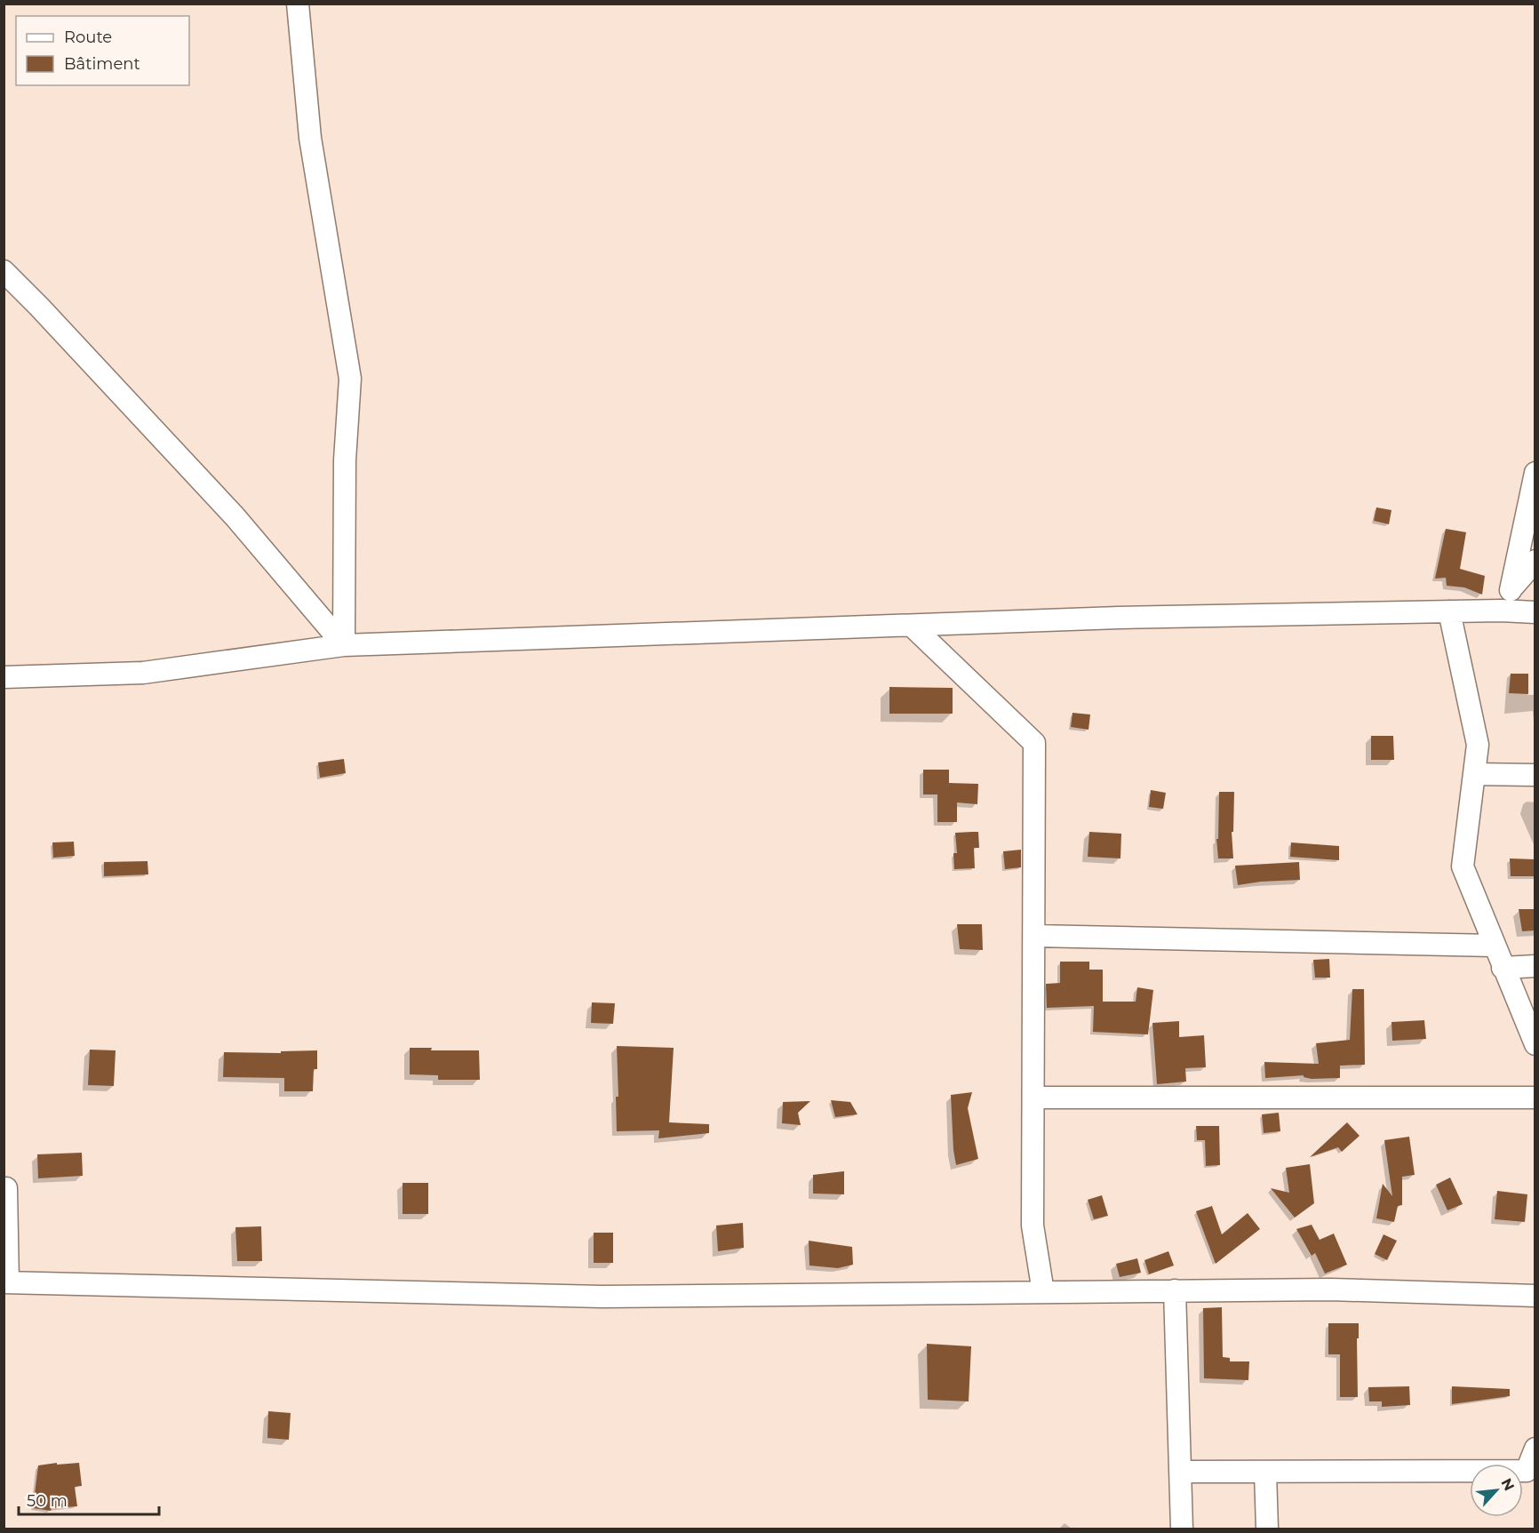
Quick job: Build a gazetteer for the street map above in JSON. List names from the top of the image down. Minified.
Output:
{"legend":["Route","Bâtiment"],"scale_bar":"50 m","north":"top right"}
